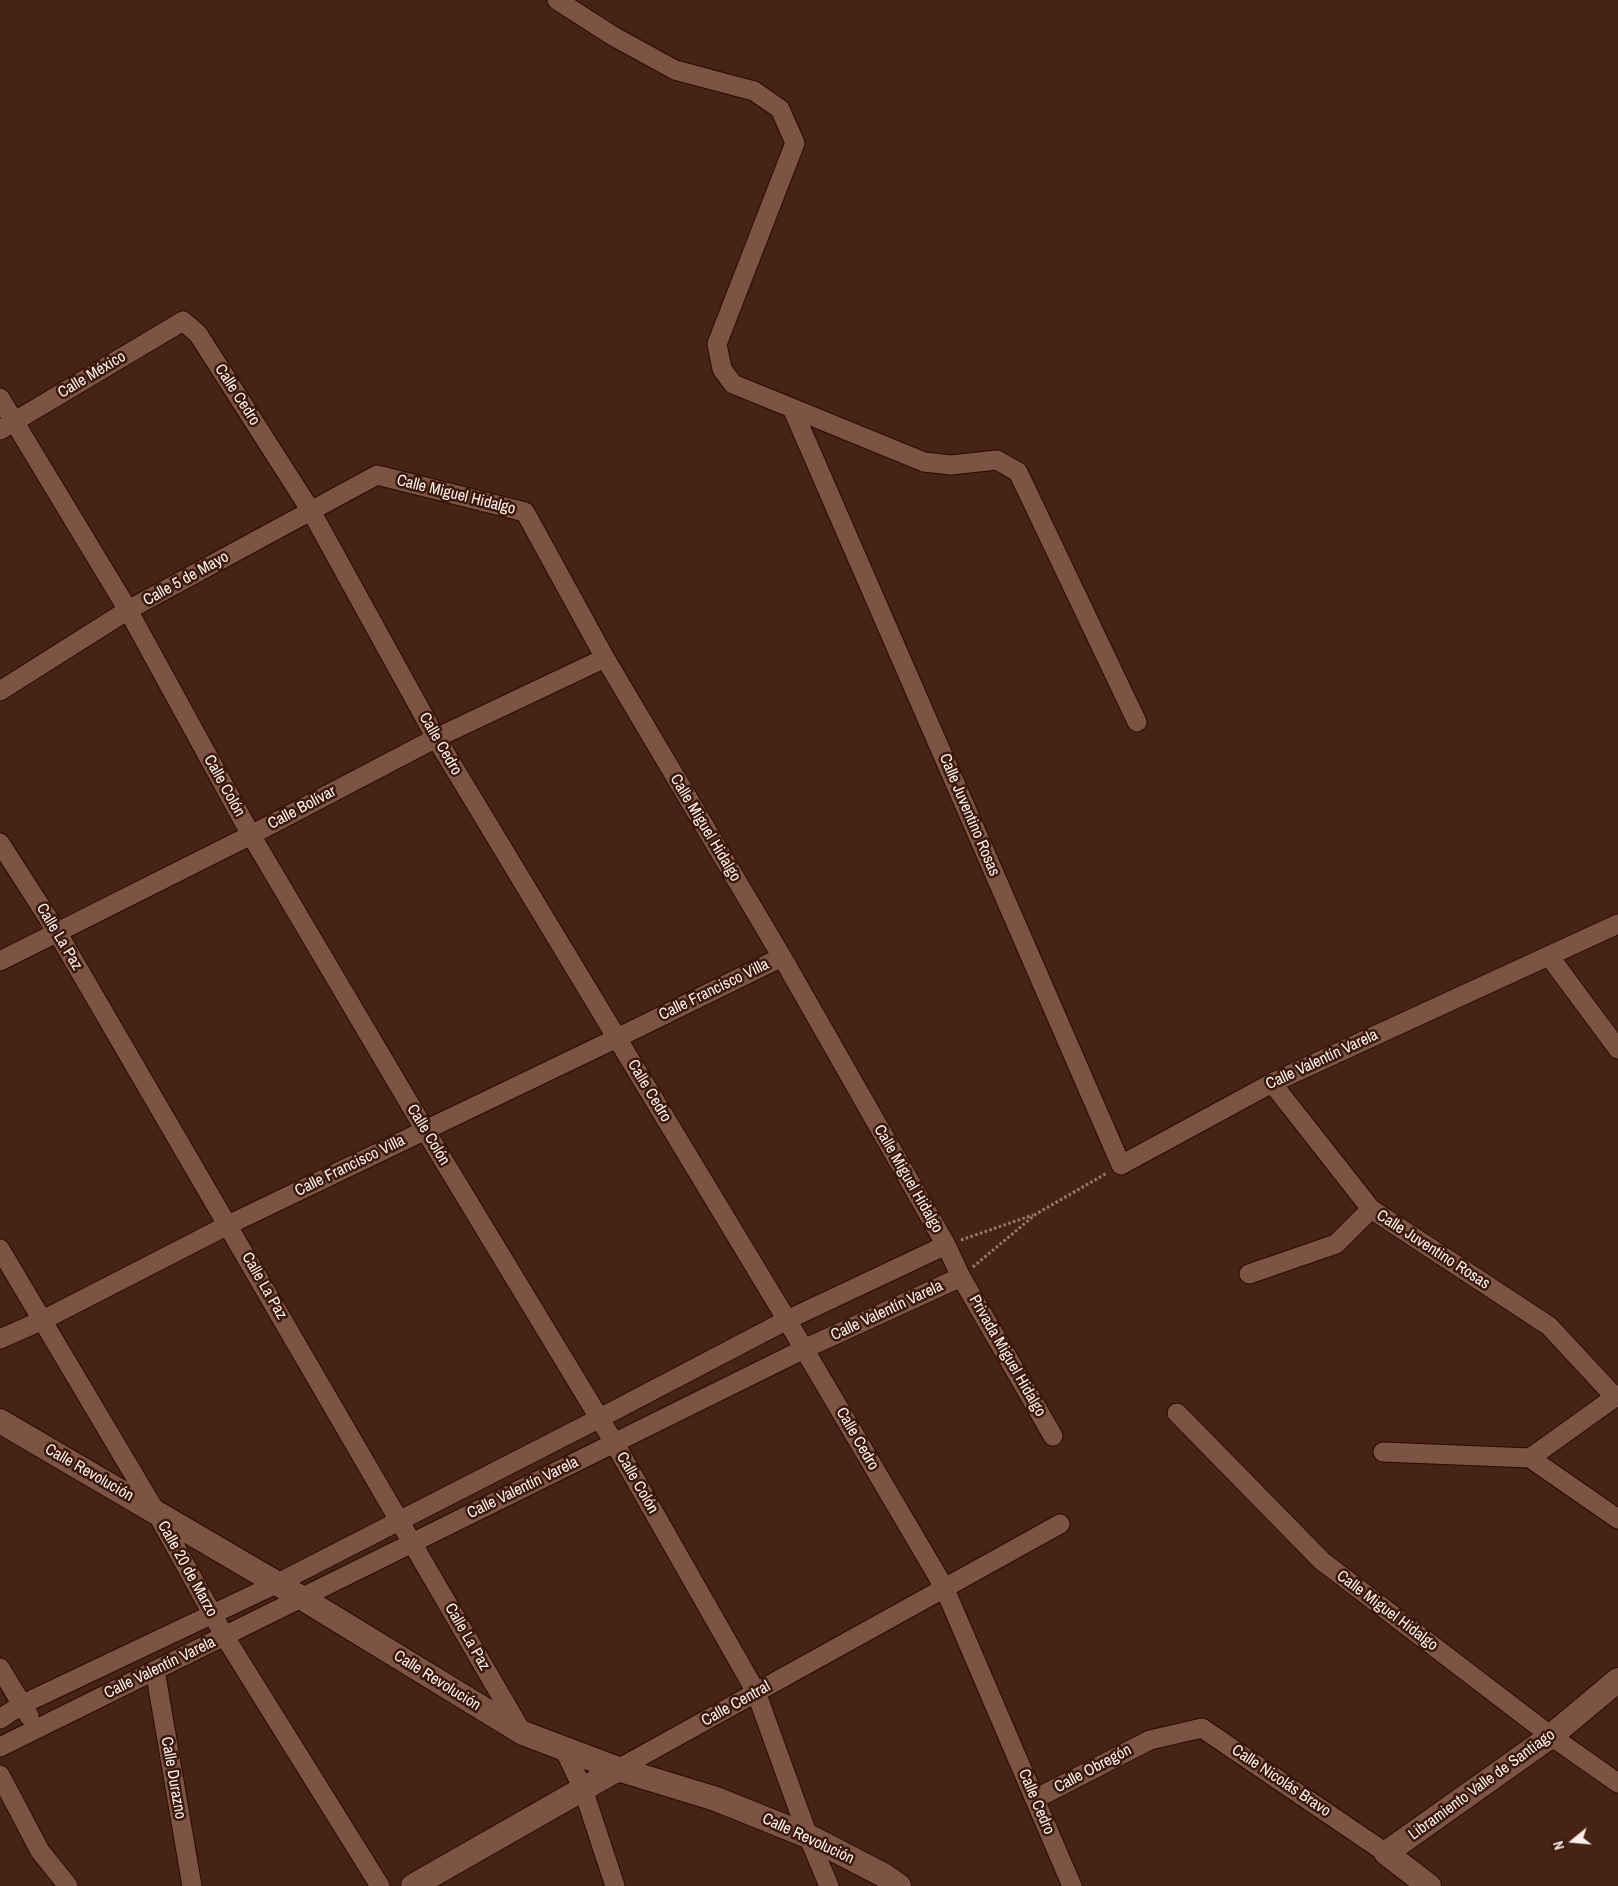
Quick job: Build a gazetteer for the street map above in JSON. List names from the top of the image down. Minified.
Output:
{"streets":{"street":["Calle México","Calle Cedro","Calle Miguel Hidalgo","Calle 5 de Mayo","Calle Colón","Calle Bolívar","Calle Juventino Rosas","Calle La Paz","Calle Francisco Villa","Calle Valentín Varela","Privada Miguel Hidalgo","Calle Revolución","Calle 20 de Marzo","Calle Central","Calle Obregón","Calle Durazno","Calle Nicolás Bravo","Libramiento Valle de Santiago"]},"crossings":[["Calle México","Calle Cedro"],["Calle México","Calle Colón"],["Calle Cedro","Calle 5 de Mayo"],["Calle Cedro","Calle Bolívar"],["Calle Cedro","Calle Francisco Villa"],["Calle Cedro","Calle Valentín Varela"],["Calle Cedro","Calle Central"],["Calle Cedro","Calle Obregón"],["Calle Miguel Hidalgo","Calle 5 de Mayo"],["Calle Miguel Hidalgo","Calle Bolívar"],["Calle Miguel Hidalgo","Calle Francisco Villa"],["Calle Miguel Hidalgo","Calle Valentín Varela"],["Calle Miguel Hidalgo","Privada Miguel Hidalgo"],["Calle Miguel Hidalgo","Libramiento Valle de Santiago"],["Calle 5 de Mayo","Calle Colón"],["Calle Colón","Calle Bolívar"],["Calle Colón","Calle Francisco Villa"],["Calle Colón","Calle Valentín Varela"],["Calle Colón","Calle Revolución"],["Calle Colón","Calle Central"],["Calle Bolívar","Calle La Paz"],["Calle Juventino Rosas","Calle Valentín Varela"],["Calle La Paz","Calle Francisco Villa"],["Calle La Paz","Calle Valentín Varela"],["Calle La Paz","Calle Revolución"],["Calle Francisco Villa","Calle 20 de Marzo"],["Calle Valentín Varela","Privada Miguel Hidalgo"],["Calle Valentín Varela","Calle Revolución"],["Calle Valentín Varela","Calle 20 de Marzo"],["Calle Valentín Varela","Calle Durazno"],["Calle Revolución","Calle 20 de Marzo"],["Calle Revolución","Calle Central"],["Calle Obregón","Calle Nicolás Bravo"],["Calle Nicolás Bravo","Libramiento Valle de Santiago"]],"north":"left"}
